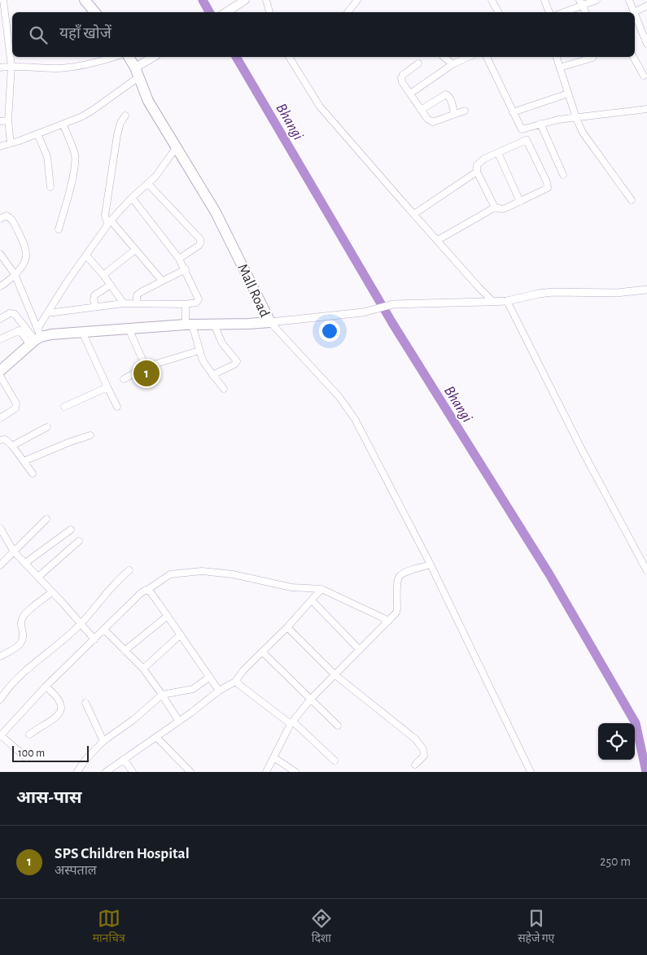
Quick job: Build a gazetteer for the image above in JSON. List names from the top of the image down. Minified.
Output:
{"streets":{"highway":["Mall Road"]},"water":["Bhangi"],"scale_bar":"100 m","page":{"search":"यहाँ खोजें","pins":"1","scale":"100 m","heading":"आस-पास","list":[{"mark":"1","name":"SPS Children Hospital","note":"अस्पताल","value":"250 m"}],"nav":["मानचित्र","दिशा","सहेजे गए"]}}
